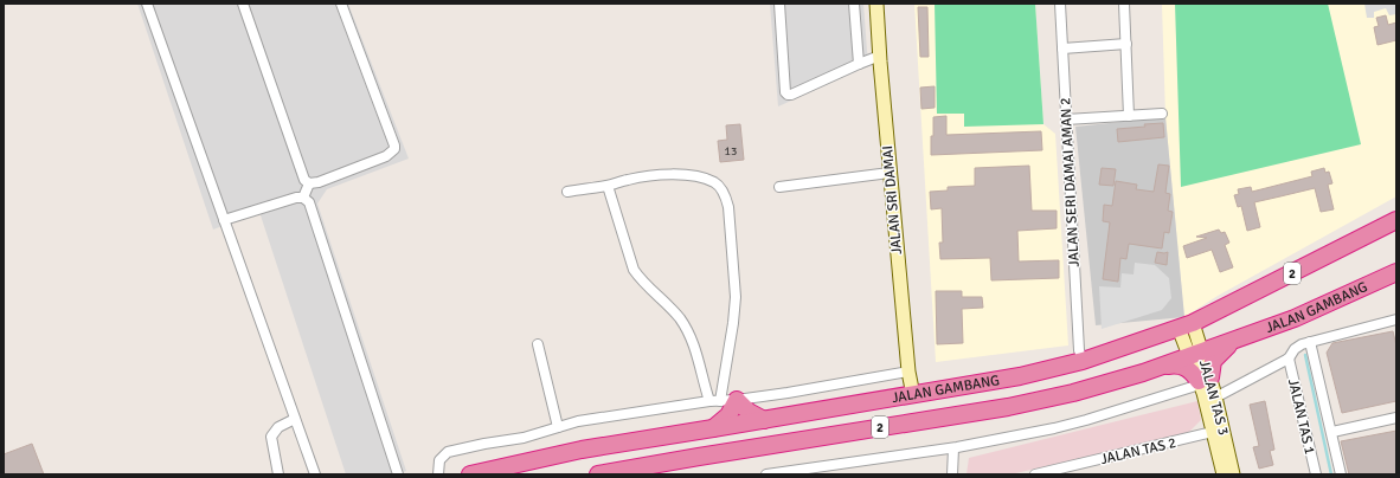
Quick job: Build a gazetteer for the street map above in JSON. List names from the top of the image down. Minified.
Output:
{"streets":{"highway":["2","JALAN GAMBANG"],"street":["JALAN SERI DAMAI AMAN 2","JALAN SRI DAMAI","JALAN TAS 3","JALAN TAS 1","JALAN TAS 2"]},"crossings":[["JALAN SERI DAMAI AMAN 2","JALAN GAMBANG"],["JALAN SRI DAMAI","JALAN GAMBANG"],["JALAN GAMBANG","JALAN TAS 3"],["JALAN TAS 3","JALAN TAS 2"]],"house_numbers":["13"]}
